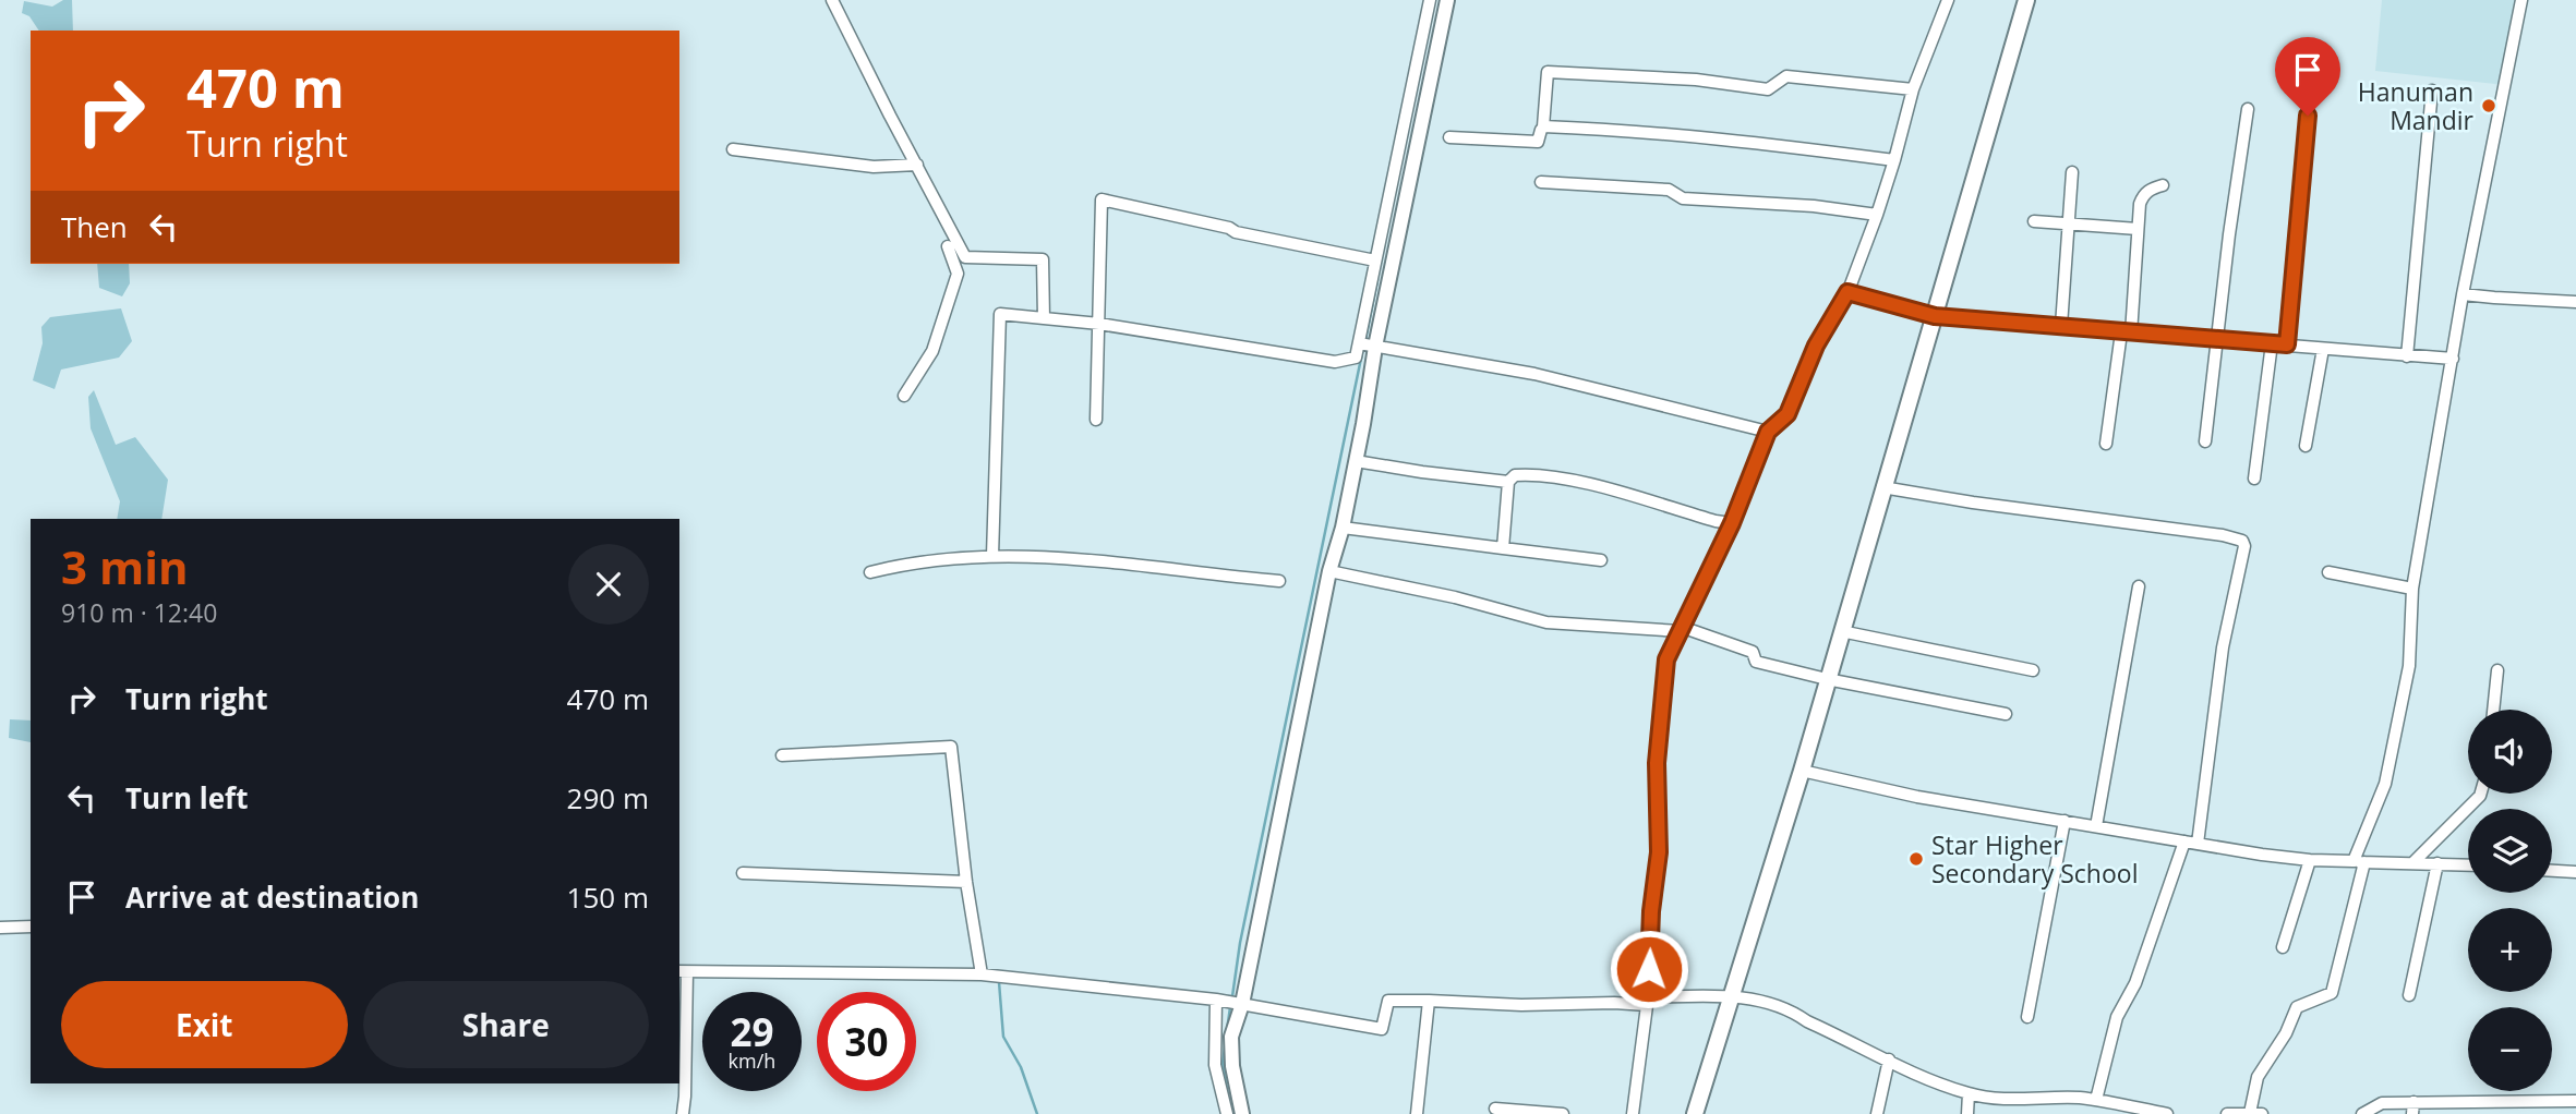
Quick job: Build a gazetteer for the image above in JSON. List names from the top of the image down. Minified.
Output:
{"places":["Hanuman Mandir","Star Higher Secondary School"],"page":{"turn":["470 m","Turn right"],"then":"Then","heading":["3 min","910 m · 12:40"],"list":[{"name":"Turn right","value":"470 m"},{"name":"Turn left","value":"290 m"},{"name":"Arrive at destination","value":"150 m"}],"map_buttons":["+","−"],"buttons":["Exit","Share"],"speed":"29 km/h","limit":"30"}}
